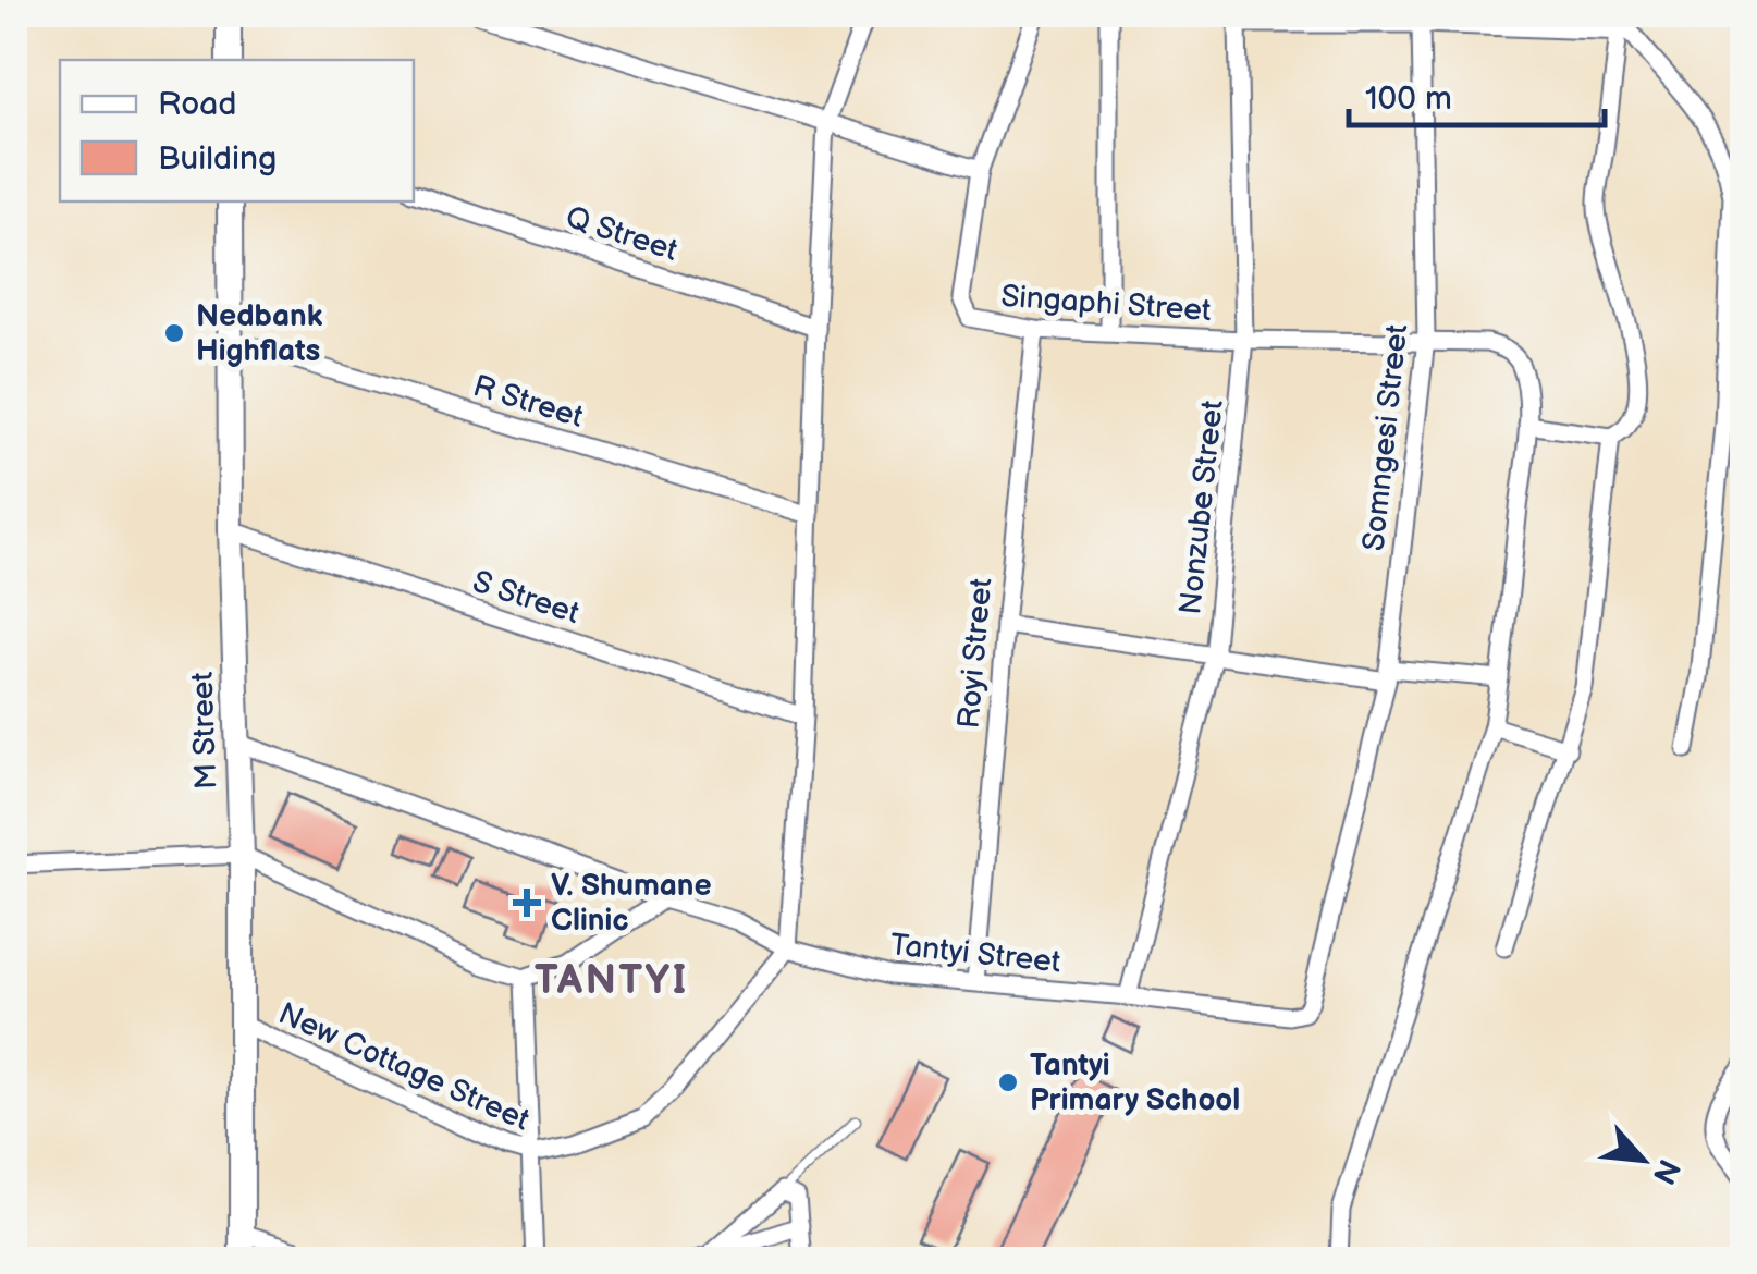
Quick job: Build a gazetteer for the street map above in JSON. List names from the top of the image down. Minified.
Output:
{"streets":{"street":["Q Street","Singaphi Street","R Street","Somngesi Street","Nonzube Street","S Street","Royi Street","M Street","Tantyi Street","New Cottage Street"]},"crossings":[["Singaphi Street","Somngesi Street"],["Singaphi Street","Nonzube Street"],["Singaphi Street","Royi Street"],["R Street","M Street"],["Somngesi Street","Tantyi Street"],["Nonzube Street","Tantyi Street"],["S Street","M Street"],["Royi Street","Tantyi Street"],["M Street","Tantyi Street"],["M Street","New Cottage Street"],["Tantyi Street","New Cottage Street"]],"districts":["TANTYI"],"places":{"other":["Nedbank Highflats","Tantyi Primary School"],"health":["V. Shumane Clinic"]},"legend":["Road","Building"],"scale_bar":"100 m","north":"bottom right"}
